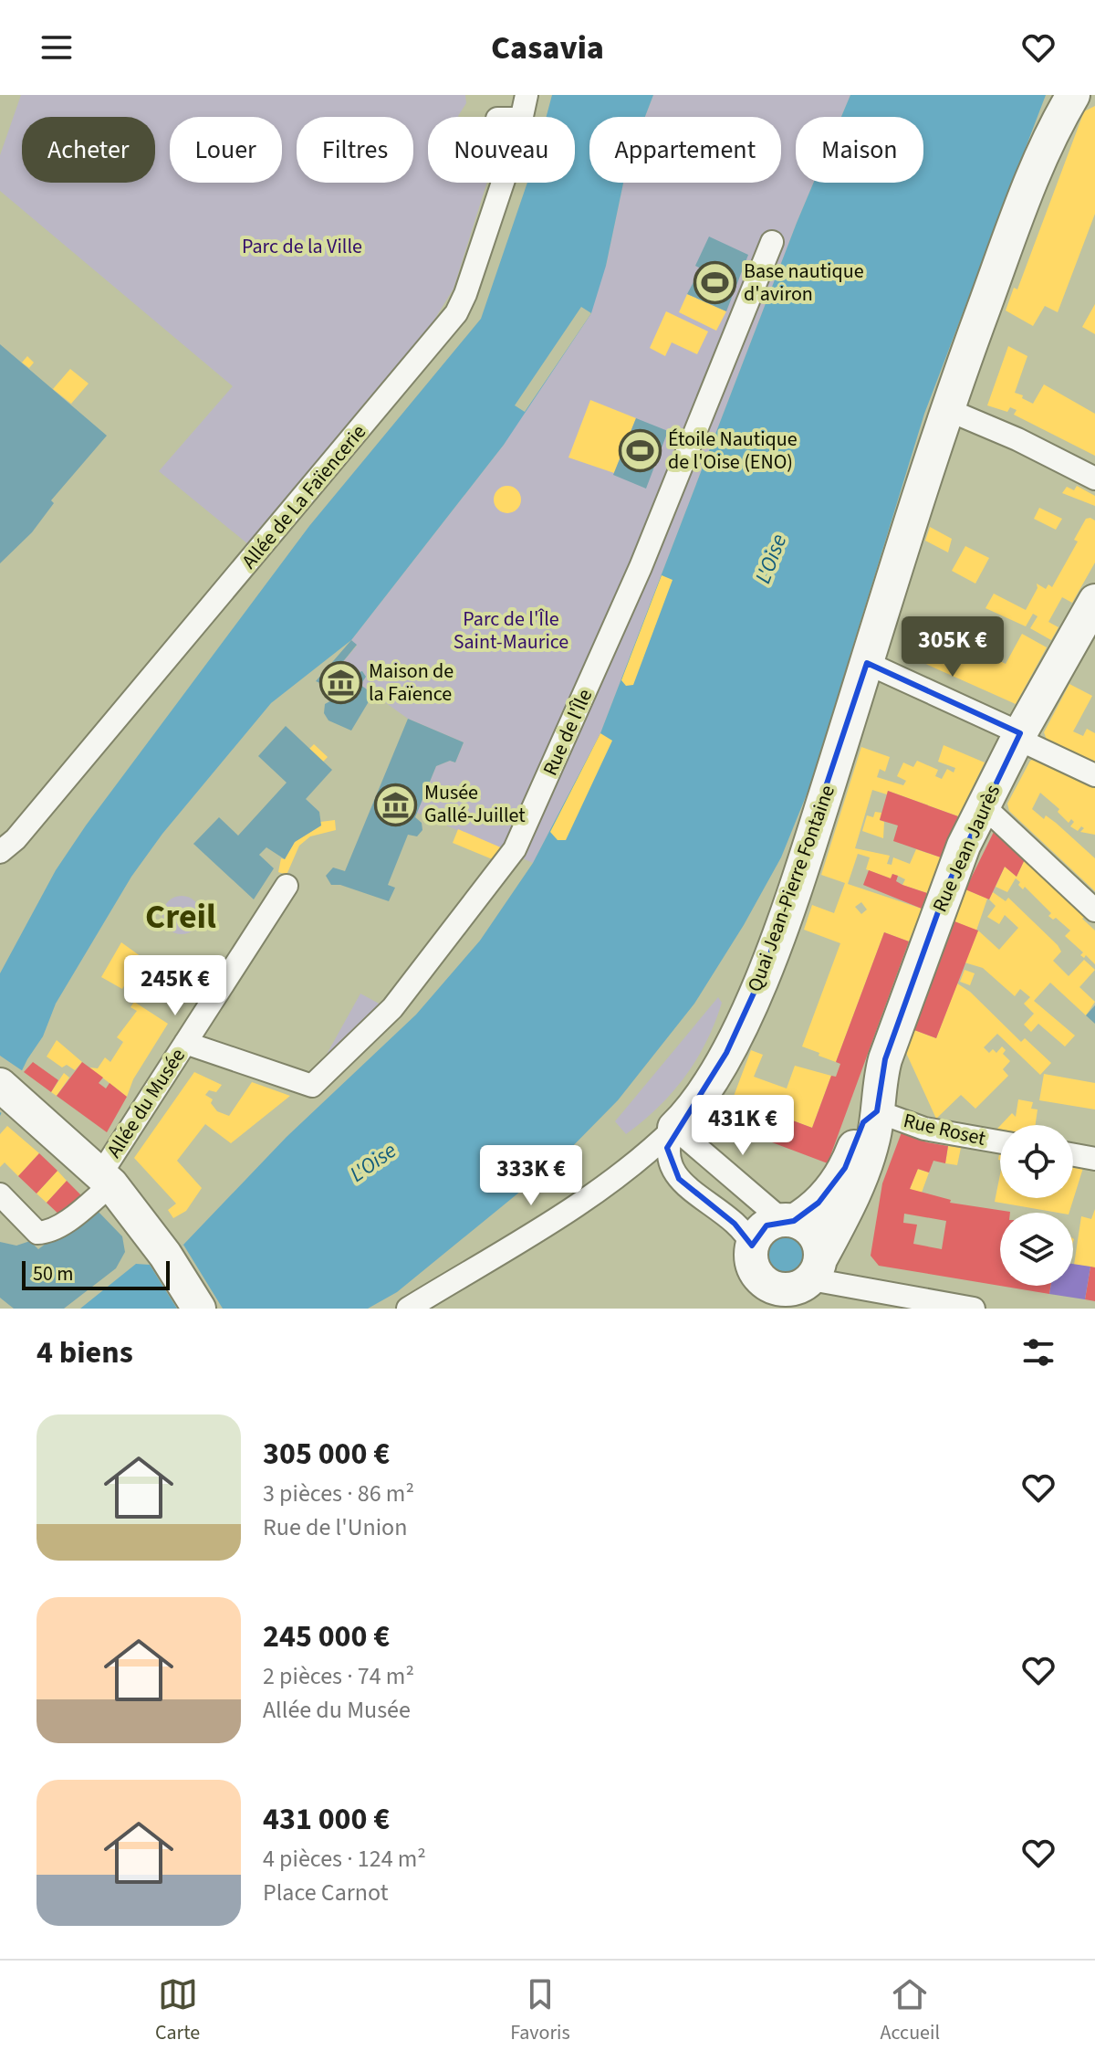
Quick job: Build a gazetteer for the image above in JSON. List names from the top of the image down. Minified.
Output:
{"streets":{"street":["Allée de La Faïencerie","Rue de l'Île","Rue Jean Jaurès","Quai Jean-Pierre Fontaine","Allée du Musée","Rue Roset"]},"crossings":[["Rue de l'Île","Allée du Musée"],["Rue Jean Jaurès","Rue Roset"]],"districts":["Creil"],"water":["L'Oise"],"parks":["Parc de la Ville","Parc de l'Île Saint-Maurice"],"places":{"sports":["Base nautique d'aviron","Étoile Nautique de l'Oise (ENO)"],"museum":["Maison de la Faïence","Musée Gallé-Juillet"]},"scale_bar":"50 m","page":{"header":"Casavia","chip":["Acheter","Louer","Filtres","Nouveau","Appartement","Maison"],"price":["305K €","245K €","431K €","333K €"],"scale":"50 m","heading":"4 biens","list":[{"name":"305 000 €","note":"3 pièces · 86 m² · Rue de l'Union"},{"name":"245 000 €","note":"2 pièces · 74 m² · Allée du Musée"},{"name":"431 000 €","note":"4 pièces · 124 m² · Place Carnot"}],"tabs":["Carte","Favoris","Accueil"]}}
